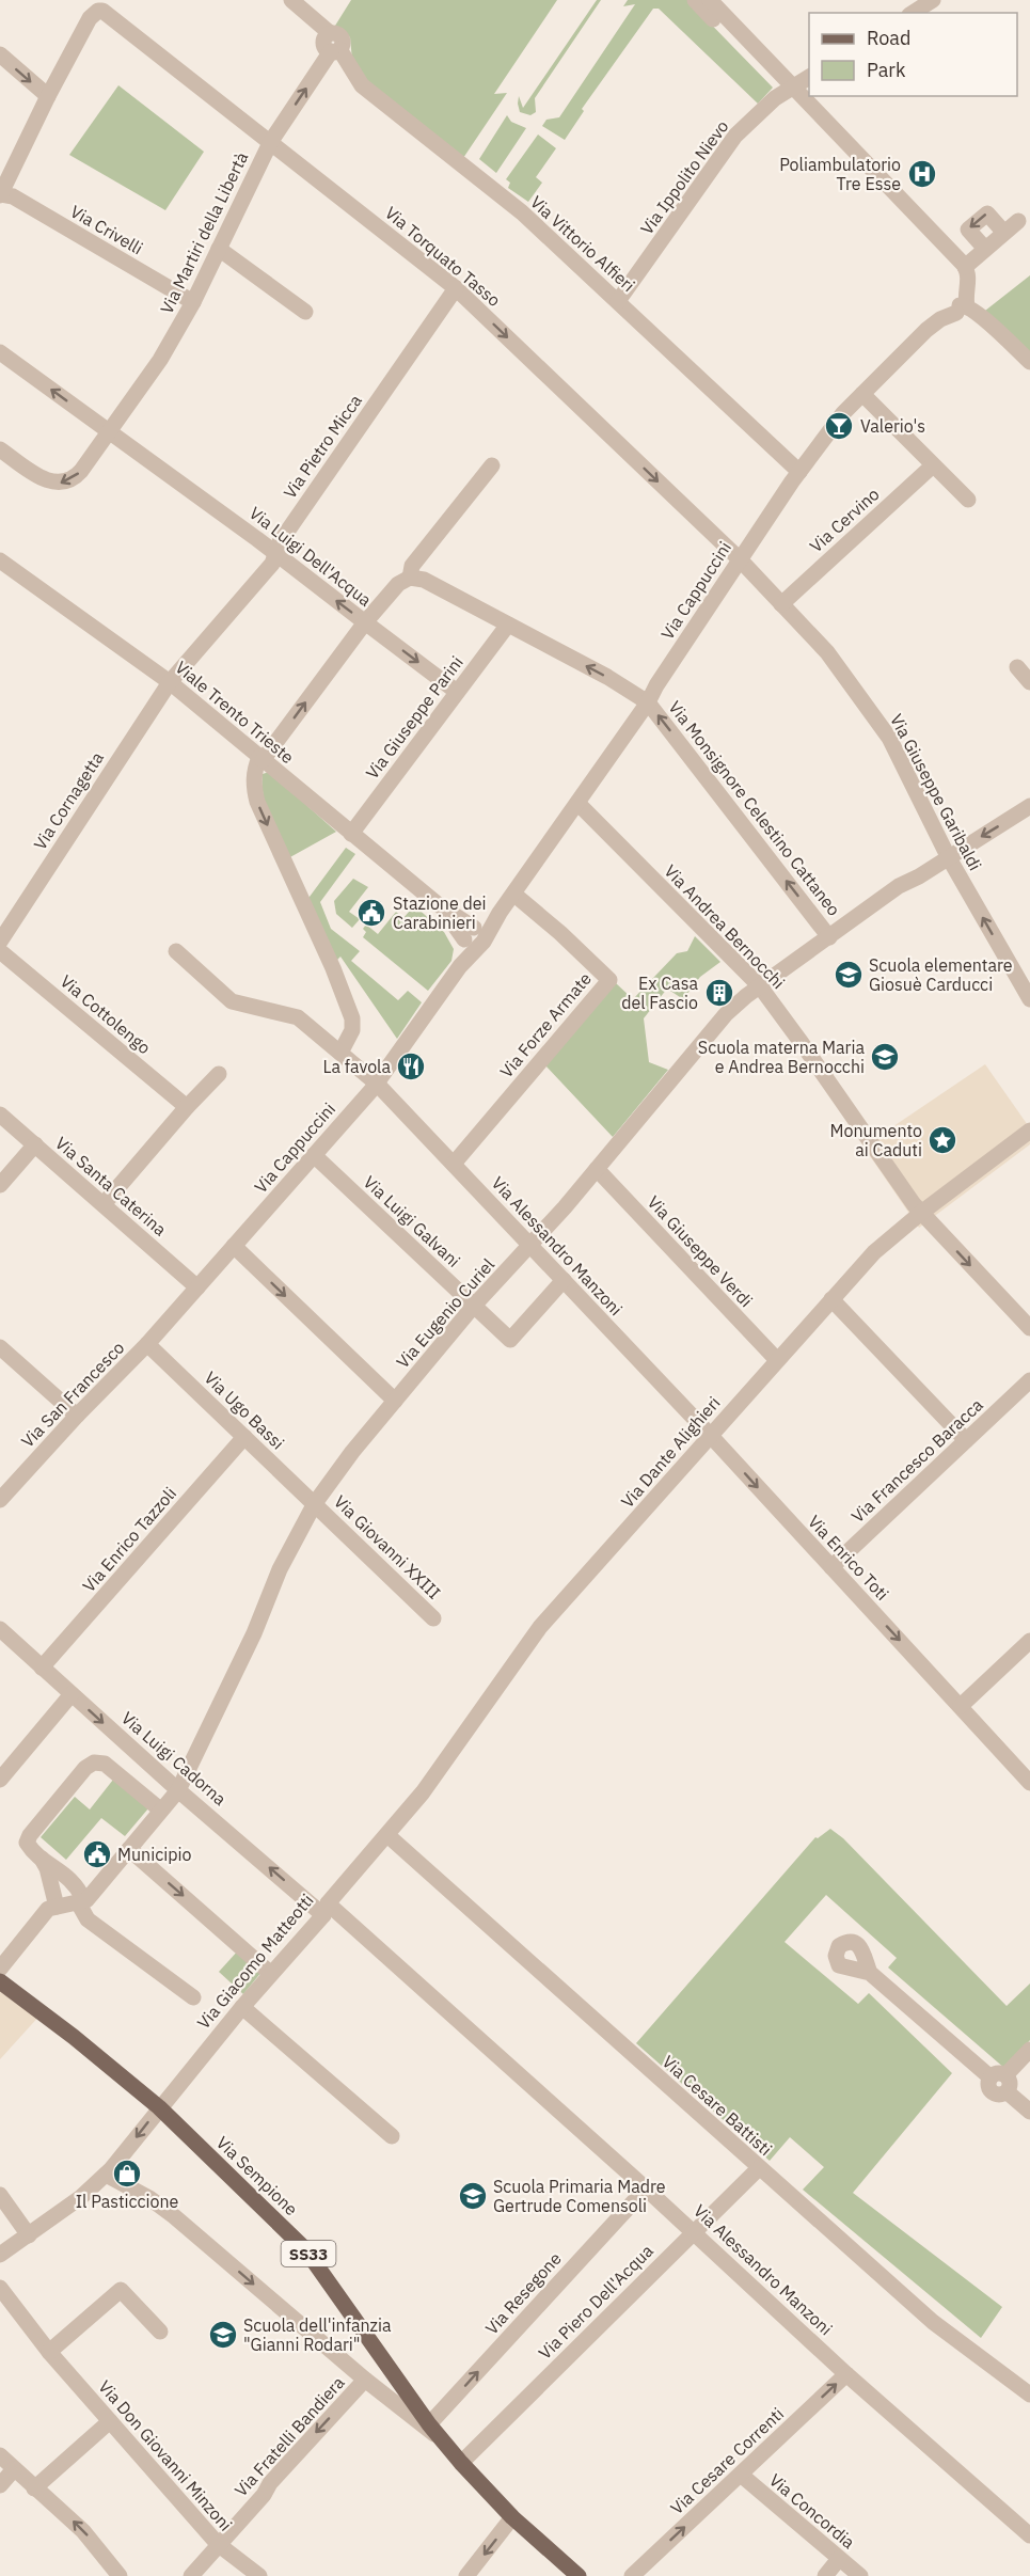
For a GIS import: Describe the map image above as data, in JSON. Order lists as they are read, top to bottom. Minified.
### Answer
{"streets":{"main road":["Via Sempione","SS33"],"street":["Via Ippolito Nievo","Via Crivelli","Via Martiri della Libertà","Via Vittorio Alfieri","Via Torquato Tasso","Via Pietro Micca","Via Cervino","Via Luigi Dell'Acqua","Via Cappuccini","Viale Trento Trieste","Via Giuseppe Parini","Via Giuseppe Garibaldi","Via Cornagetta","Via Monsignore Celestino Cattaneo","Via Andrea Bernocchi","Via Cottolengo","Via Forze Armate","Via Santa Caterina","Via Luigi Galvani","Via Alessandro Manzoni","Via Giuseppe Verdi","Via Eugenio Curiel","Via San Francesco","Via Ugo Bassi","Via Dante Alighieri","Via Francesco Baracca","Via Enrico Tazzoli","Via Giovanni XXIII","Via Enrico Toti","Via Luigi Cadorna","Via Giacomo Matteotti","Via Cesare Battisti","Via Resegone","Via Piero Dell'Acqua","Via Fratelli Bandiera","Via Don Giovanni Minzoni","Via Cesare Correnti","Via Concordia"]},"crossings":[["Via Ippolito Nievo","Via Vittorio Alfieri"],["Via Crivelli","Via Martiri della Libertà"],["Via Martiri della Libertà","Via Vittorio Alfieri"],["Via Martiri della Libertà","Via Torquato Tasso"],["Via Martiri della Libertà","Via Luigi Dell'Acqua"],["Via Vittorio Alfieri","Via Cappuccini"],["Via Torquato Tasso","Via Pietro Micca"],["Via Torquato Tasso","Via Cappuccini"],["Via Torquato Tasso","Via Giuseppe Garibaldi"],["Via Pietro Micca","Via Luigi Dell'Acqua"],["Via Pietro Micca","Viale Trento Trieste"],["Via Pietro Micca","Via Cornagetta"],["Via Cervino","Via Giuseppe Garibaldi"],["Via Cappuccini","Viale Trento Trieste"],["Via Cappuccini","Via Giuseppe Garibaldi"],["Via Cappuccini","Via Monsignore Celestino Cattaneo"],["Via Cappuccini","Via Andrea Bernocchi"],["Via Cappuccini","Via Forze Armate"],["Via Cappuccini","Via Santa Caterina"],["Via Cappuccini","Via Luigi Galvani"],["Via Cappuccini","Via Alessandro Manzoni"],["Via Cappuccini","Via San Francesco"],["Via Cappuccini","Via Ugo Bassi"],["Viale Trento Trieste","Via Giuseppe Parini"],["Viale Trento Trieste","Via Cornagetta"],["Via Giuseppe Garibaldi","Via Eugenio Curiel"],["Via Monsignore Celestino Cattaneo","Via Eugenio Curiel"],["Via Andrea Bernocchi","Via Eugenio Curiel"],["Via Andrea Bernocchi","Via Dante Alighieri"],["Via Forze Armate","Via Alessandro Manzoni"],["Via Luigi Galvani","Via Alessandro Manzoni"],["Via Luigi Galvani","Via Eugenio Curiel"],["Via Alessandro Manzoni","Via Eugenio Curiel"],["Via Alessandro Manzoni","Via Dante Alighieri"],["Via Alessandro Manzoni","Via Enrico Toti"],["Via Alessandro Manzoni","Via Luigi Cadorna"],["Via Alessandro Manzoni","Via Giacomo Matteotti"],["Via Alessandro Manzoni","Via Resegone"],["Via Alessandro Manzoni","Via Piero Dell'Acqua"],["Via Alessandro Manzoni","Via Cesare Correnti"],["Via Giuseppe Verdi","Via Eugenio Curiel"],["Via Giuseppe Verdi","Via Dante Alighieri"],["Via Eugenio Curiel","Via Ugo Bassi"],["Via Eugenio Curiel","Via Giovanni XXIII"],["Via Eugenio Curiel","Via Luigi Cadorna"],["Via San Francesco","Via Ugo Bassi"],["Via Ugo Bassi","Via Enrico Tazzoli"],["Via Ugo Bassi","Via Giovanni XXIII"],["Via Dante Alighieri","Via Enrico Toti"],["Via Dante Alighieri","Via Giacomo Matteotti"],["Via Dante Alighieri","Via Cesare Battisti"],["Via Francesco Baracca","Via Enrico Toti"],["Via Enrico Tazzoli","Via Luigi Cadorna"],["Via Luigi Cadorna","Via Giacomo Matteotti"],["Via Giacomo Matteotti","Via Cesare Battisti"],["Via Giacomo Matteotti","Via Sempione"],["Via Cesare Battisti","Via Piero Dell'Acqua"],["Via Sempione","Via Resegone"],["Via Sempione","Via Piero Dell'Acqua"],["Via Fratelli Bandiera","Via Don Giovanni Minzoni"],["Via Cesare Correnti","Via Concordia"]],"one_way":["Via Torquato Tasso","Via Luigi Dell'Acqua","Via Monsignore Celestino Cattaneo","Via Enrico Toti","Via Resegone","Via Fratelli Bandiera","Via Cesare Correnti"],"places":{"hospital":["Poliambulatorio Tre Esse"],"bar":["Valerio's"],"public building":["Stazione dei Carabinieri","Municipio"],"school or university":["Scuola elementare Giosuè Carducci","Scuola materna Maria e Andrea Bernocchi","Scuola Primaria Madre Gertrude Comensoli","Scuola dell'infanzia \"Gianni Rodari\""],"building":["Ex Casa del Fascio"],"restaurant":["La favola"],"place":["Monumento ai Caduti"],"shop":["Il Pasticcione"]},"legend":["Road","Park"]}
